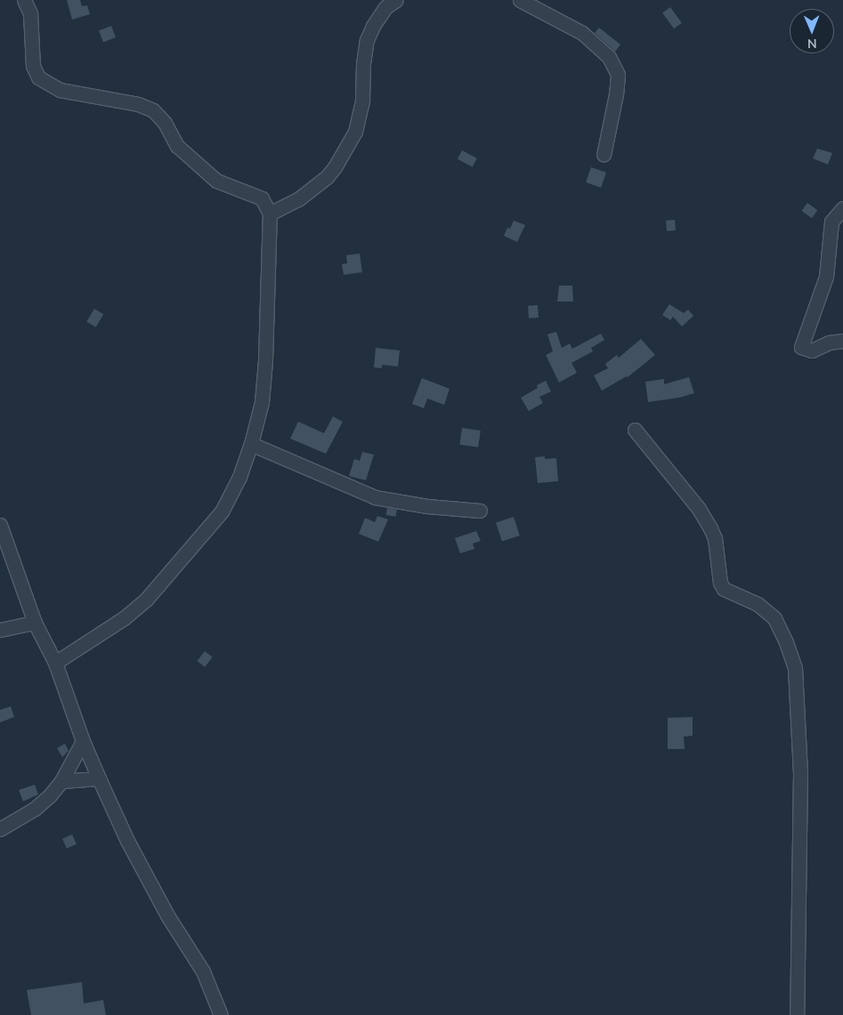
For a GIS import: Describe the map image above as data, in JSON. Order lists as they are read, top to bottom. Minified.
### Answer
{"north":"bottom"}
